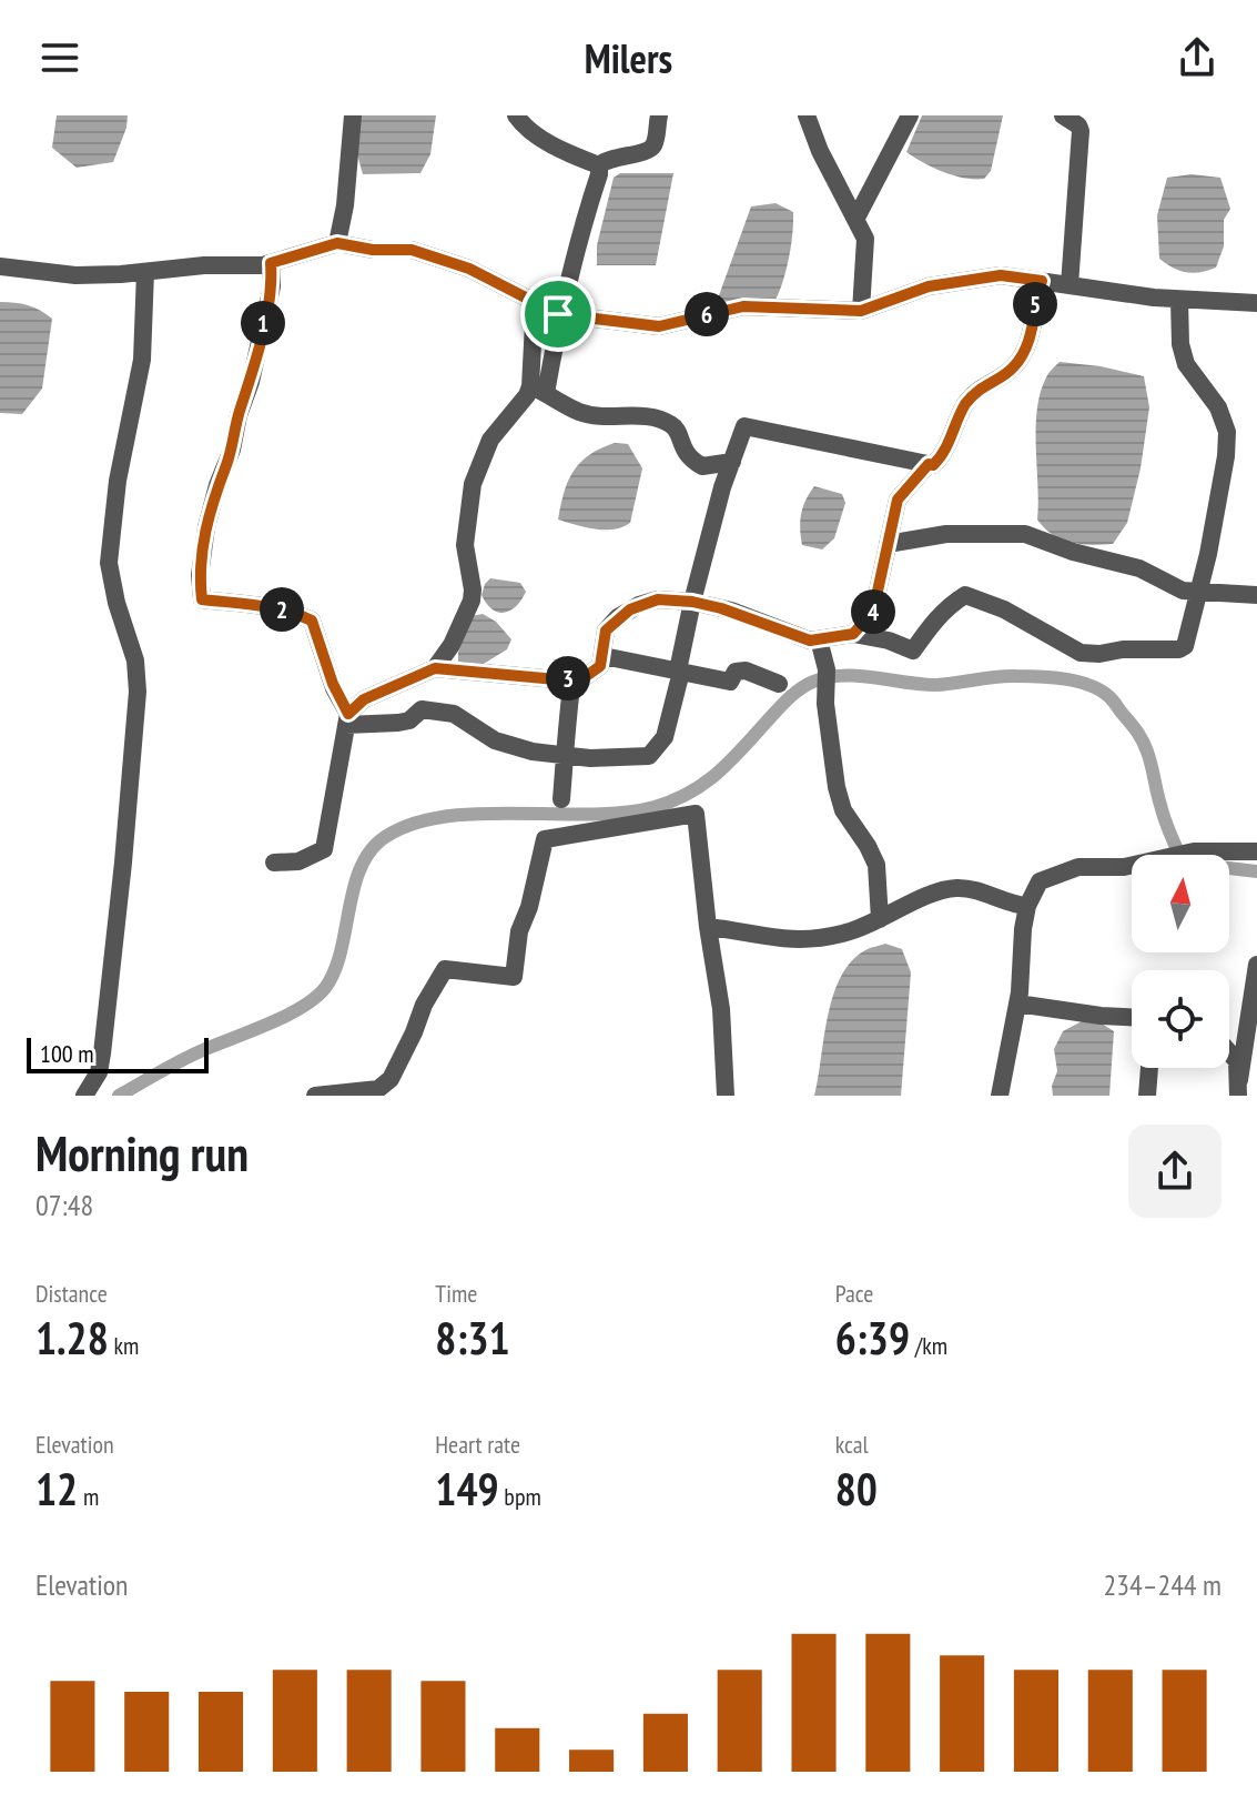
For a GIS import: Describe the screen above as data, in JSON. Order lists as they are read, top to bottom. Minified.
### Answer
{"scale_bar":"100 m","north":"top","page":{"header":"Milers","pins":["5","6","1","2","4","3"],"scale":"100 m","heading":["Morning run","07:48"],"stats":[["Distance","1.28 km"],["Time","8:31"],["Pace","6:39 /km"],["Elevation","12 m"],["Heart rate","149 bpm"],["kcal","80"]],"chart":["Elevation","234–244 m"]}}
